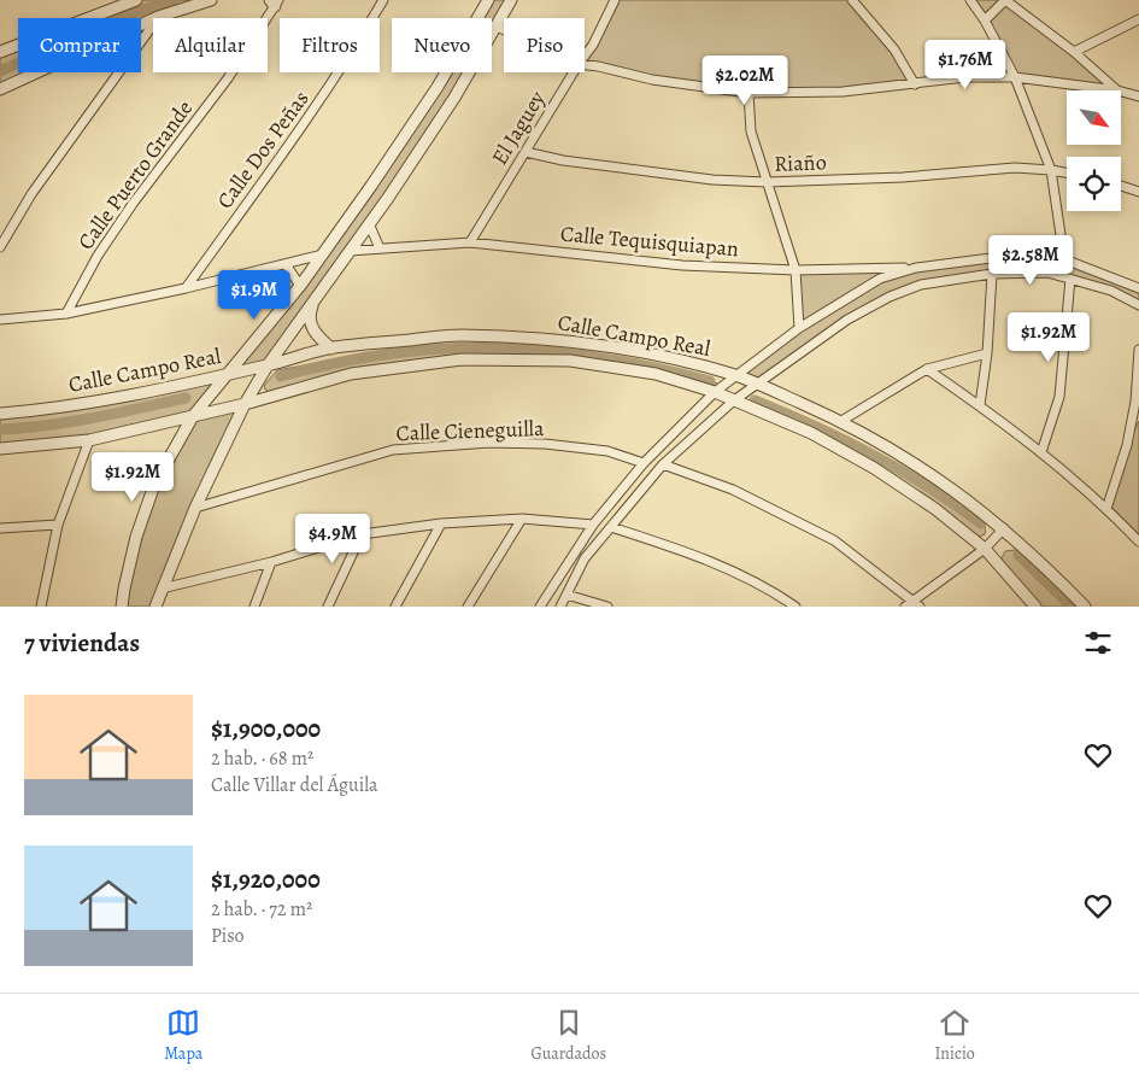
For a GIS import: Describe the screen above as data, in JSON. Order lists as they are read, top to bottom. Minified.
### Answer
{"streets":{"street":["El Jaguey","Calle Dos Peñas","Riaño","Calle Puerto Grande","Calle Tequisquiapan","Calle Campo Real","Calle Cieneguilla"]},"crossings":[["El Jaguey","Riaño"],["El Jaguey","Calle Tequisquiapan"]],"north":"bottom right","page":{"chip":["Comprar","Alquilar","Filtros","Nuevo","Piso"],"price":["$1.76M","$2.02M","$2.58M","$1.9M","$1.92M","$1.92M","$4.9M"],"heading":"7 viviendas","list":[{"name":"$1,900,000","note":"2 hab. · 68 m² · Calle Villar del Águila"},{"name":"$1,920,000","note":"2 hab. · 72 m² · Piso"}],"tabs":["Mapa","Guardados","Inicio"]}}
